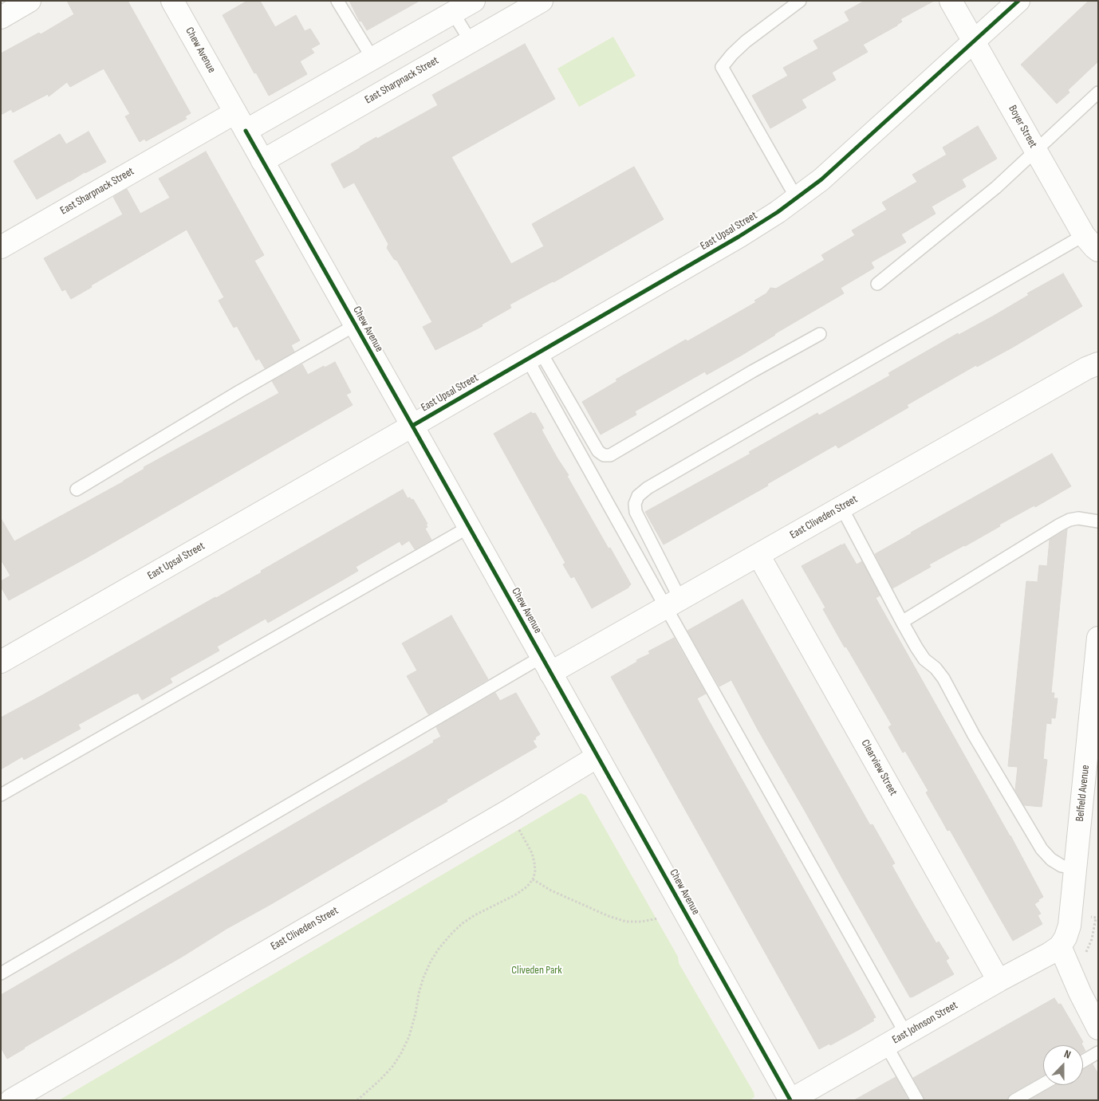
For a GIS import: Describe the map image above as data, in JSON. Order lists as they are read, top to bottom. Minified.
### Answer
{"streets":{"street":["Chew Avenue","East Sharpnack Street","Boyer Street","East Upsal Street","East Cliveden Street","Clearview Street","Belfield Avenue","East Johnson Street"]},"crossings":[["Chew Avenue","East Sharpnack Street"],["Chew Avenue","East Upsal Street"],["Chew Avenue","East Cliveden Street"],["Chew Avenue","East Johnson Street"],["Boyer Street","East Upsal Street"],["East Cliveden Street","Clearview Street"],["Clearview Street","East Johnson Street"],["Belfield Avenue","East Johnson Street"]],"parks":["Cliveden Park"],"north":"top"}
